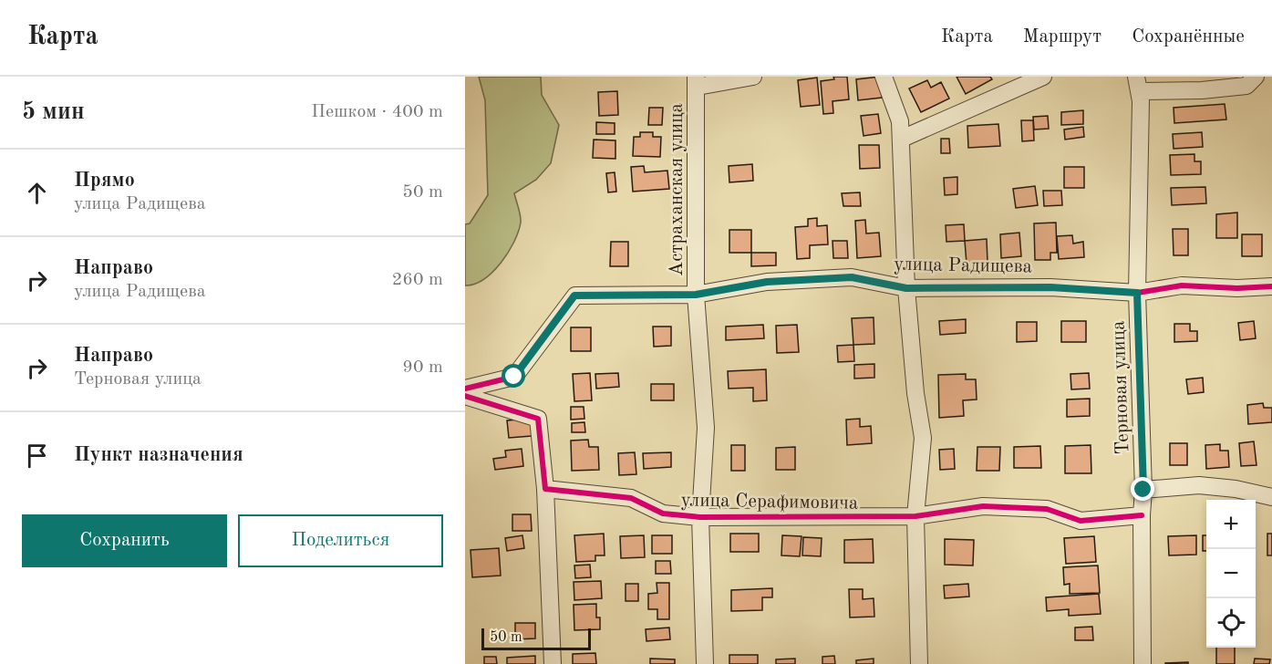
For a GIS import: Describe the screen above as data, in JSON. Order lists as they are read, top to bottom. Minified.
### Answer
{"streets":{"street":["Астраханская улица","улица Радищева","Терновая улица","улица Серафимовича"]},"crossings":[["Астраханская улица","улица Радищева"],["Астраханская улица","улица Серафимовича"],["улица Радищева","Терновая улица"],["Терновая улица","улица Серафимовича"]],"scale_bar":"50 m","page":{"header":"Карта","nav":["Карта","Маршрут","Сохранённые"],"heading":["5 мин","Пешком · 400 m"],"list":[["Прямо","улица Радищева","50 m"],["Направо","улица Радищева","260 m"],["Направо","Терновая улица","90 m"],"Пункт назначения"],"buttons":["Сохранить","Поделиться"],"map_buttons":["+","−"],"scale":"50 m"}}
